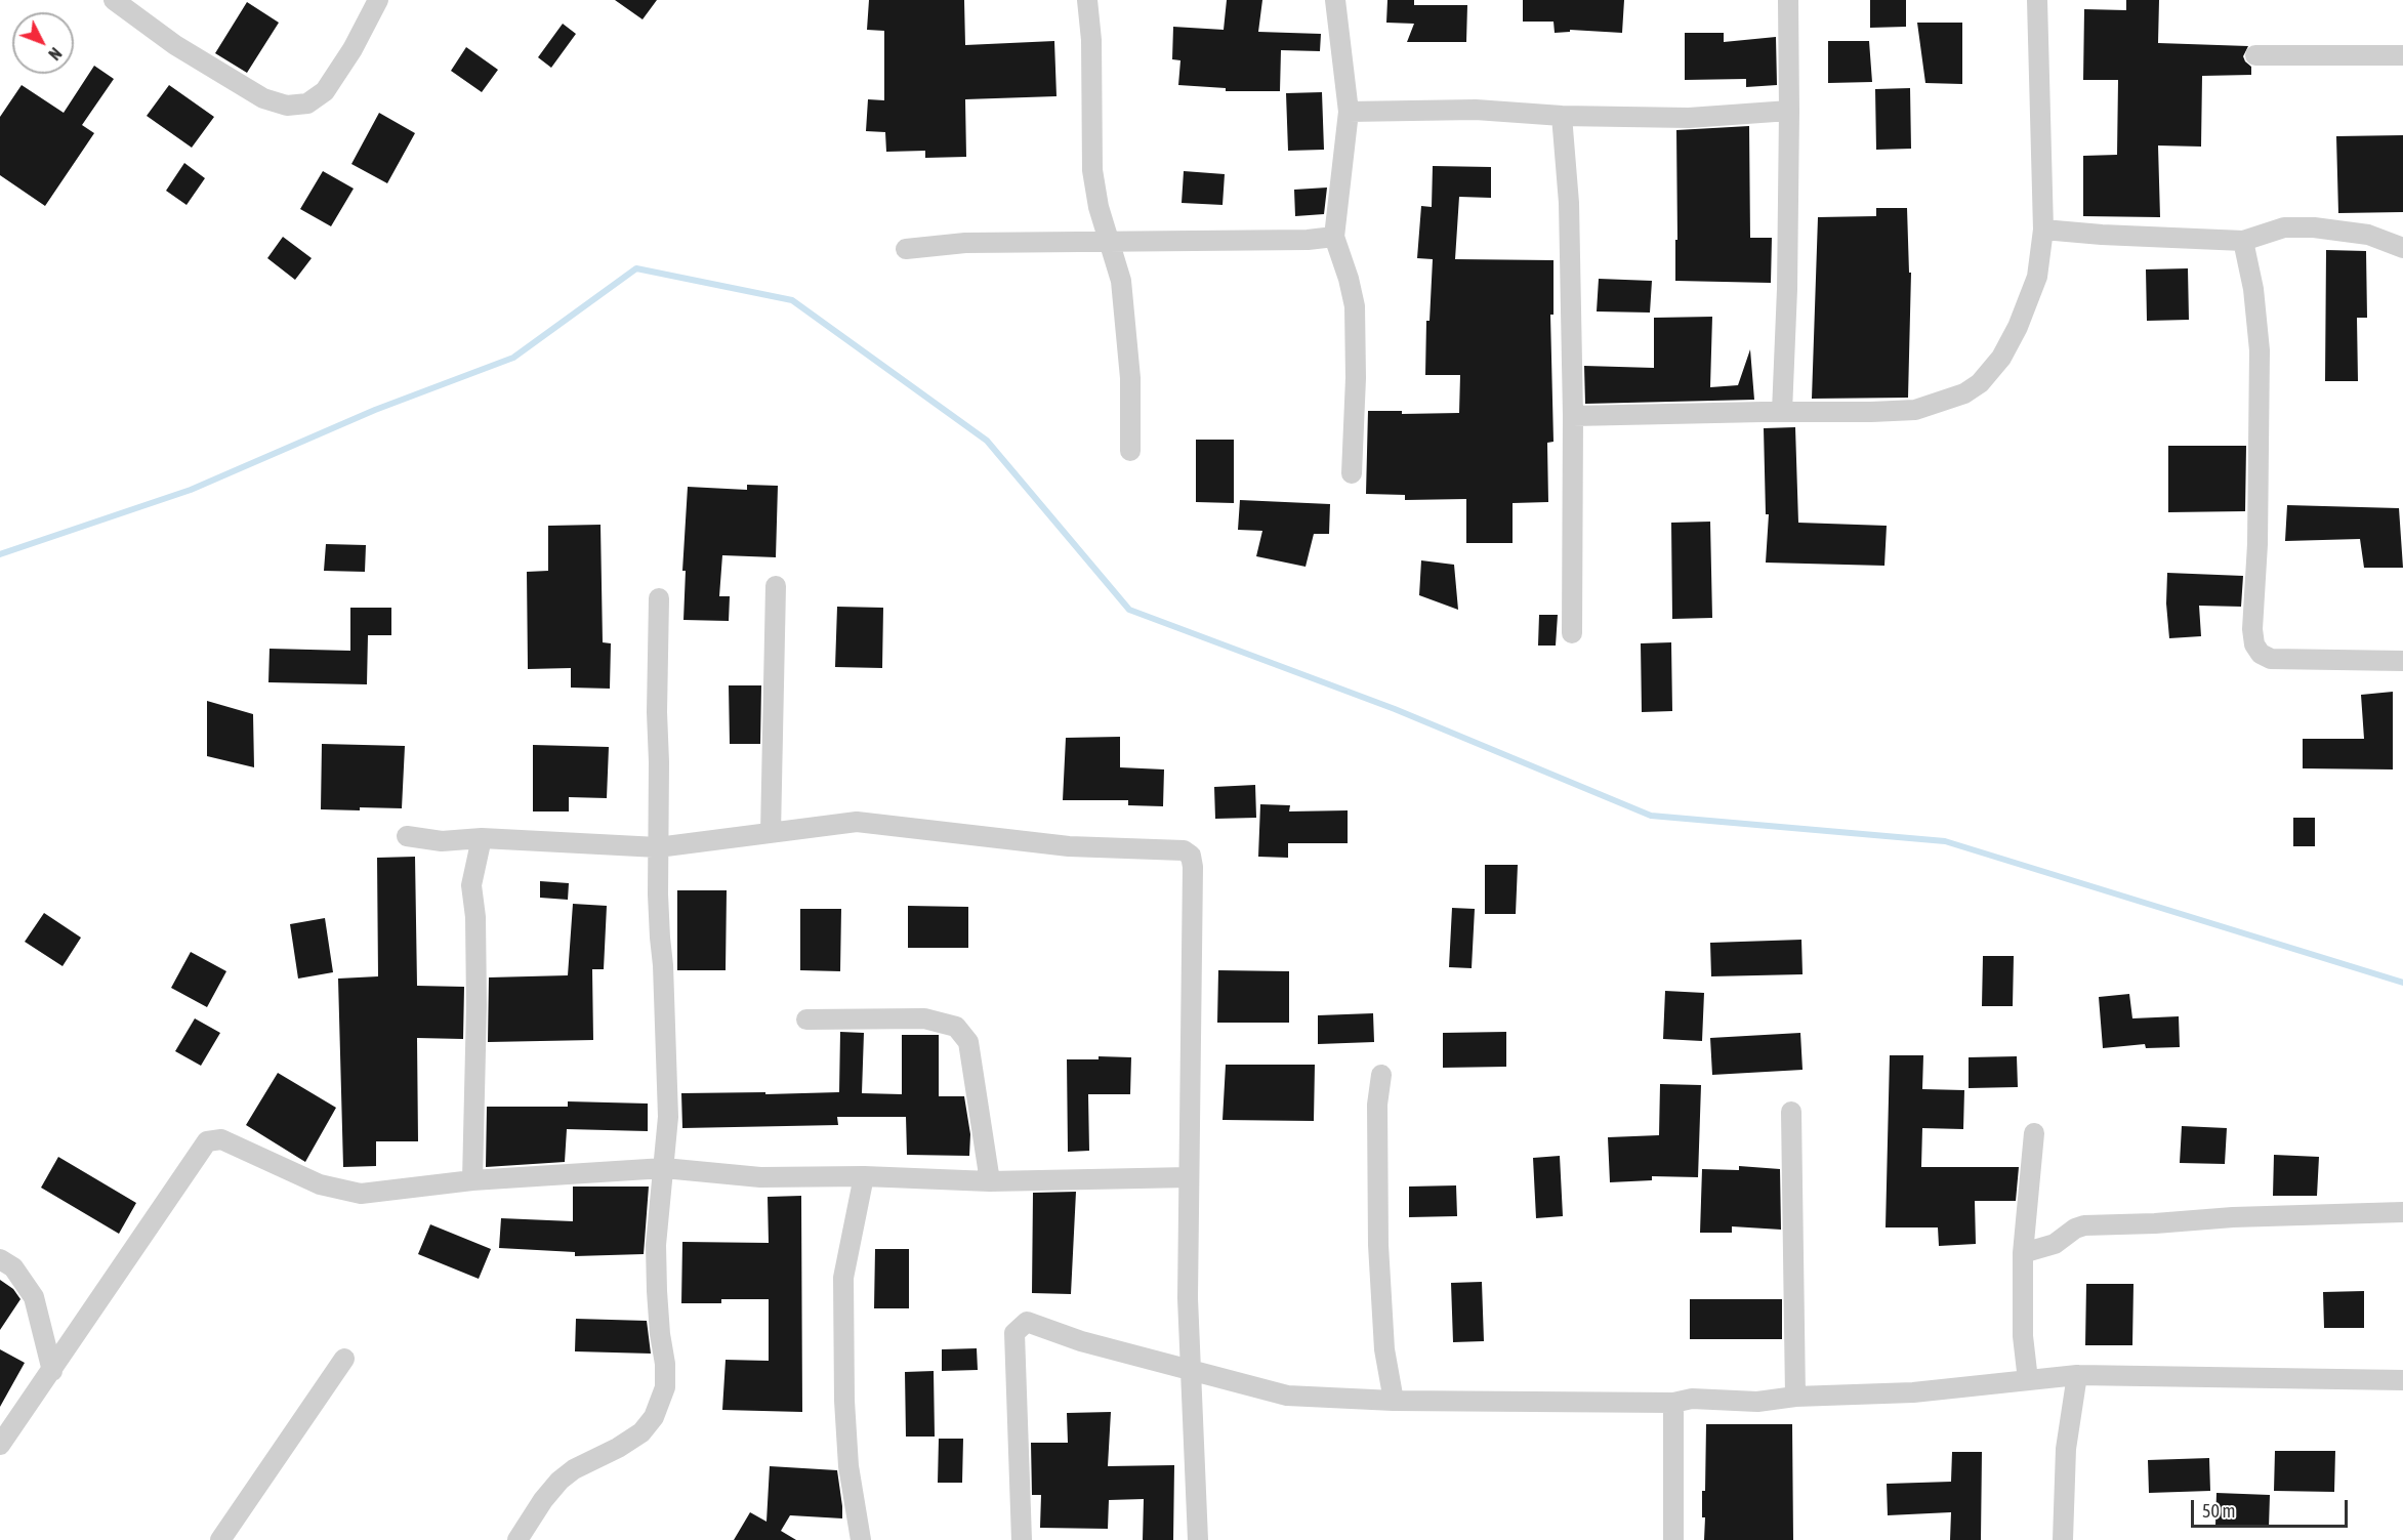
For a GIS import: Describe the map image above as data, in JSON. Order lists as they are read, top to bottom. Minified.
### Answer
{"scale_bar":"50 m","north":"bottom right"}
